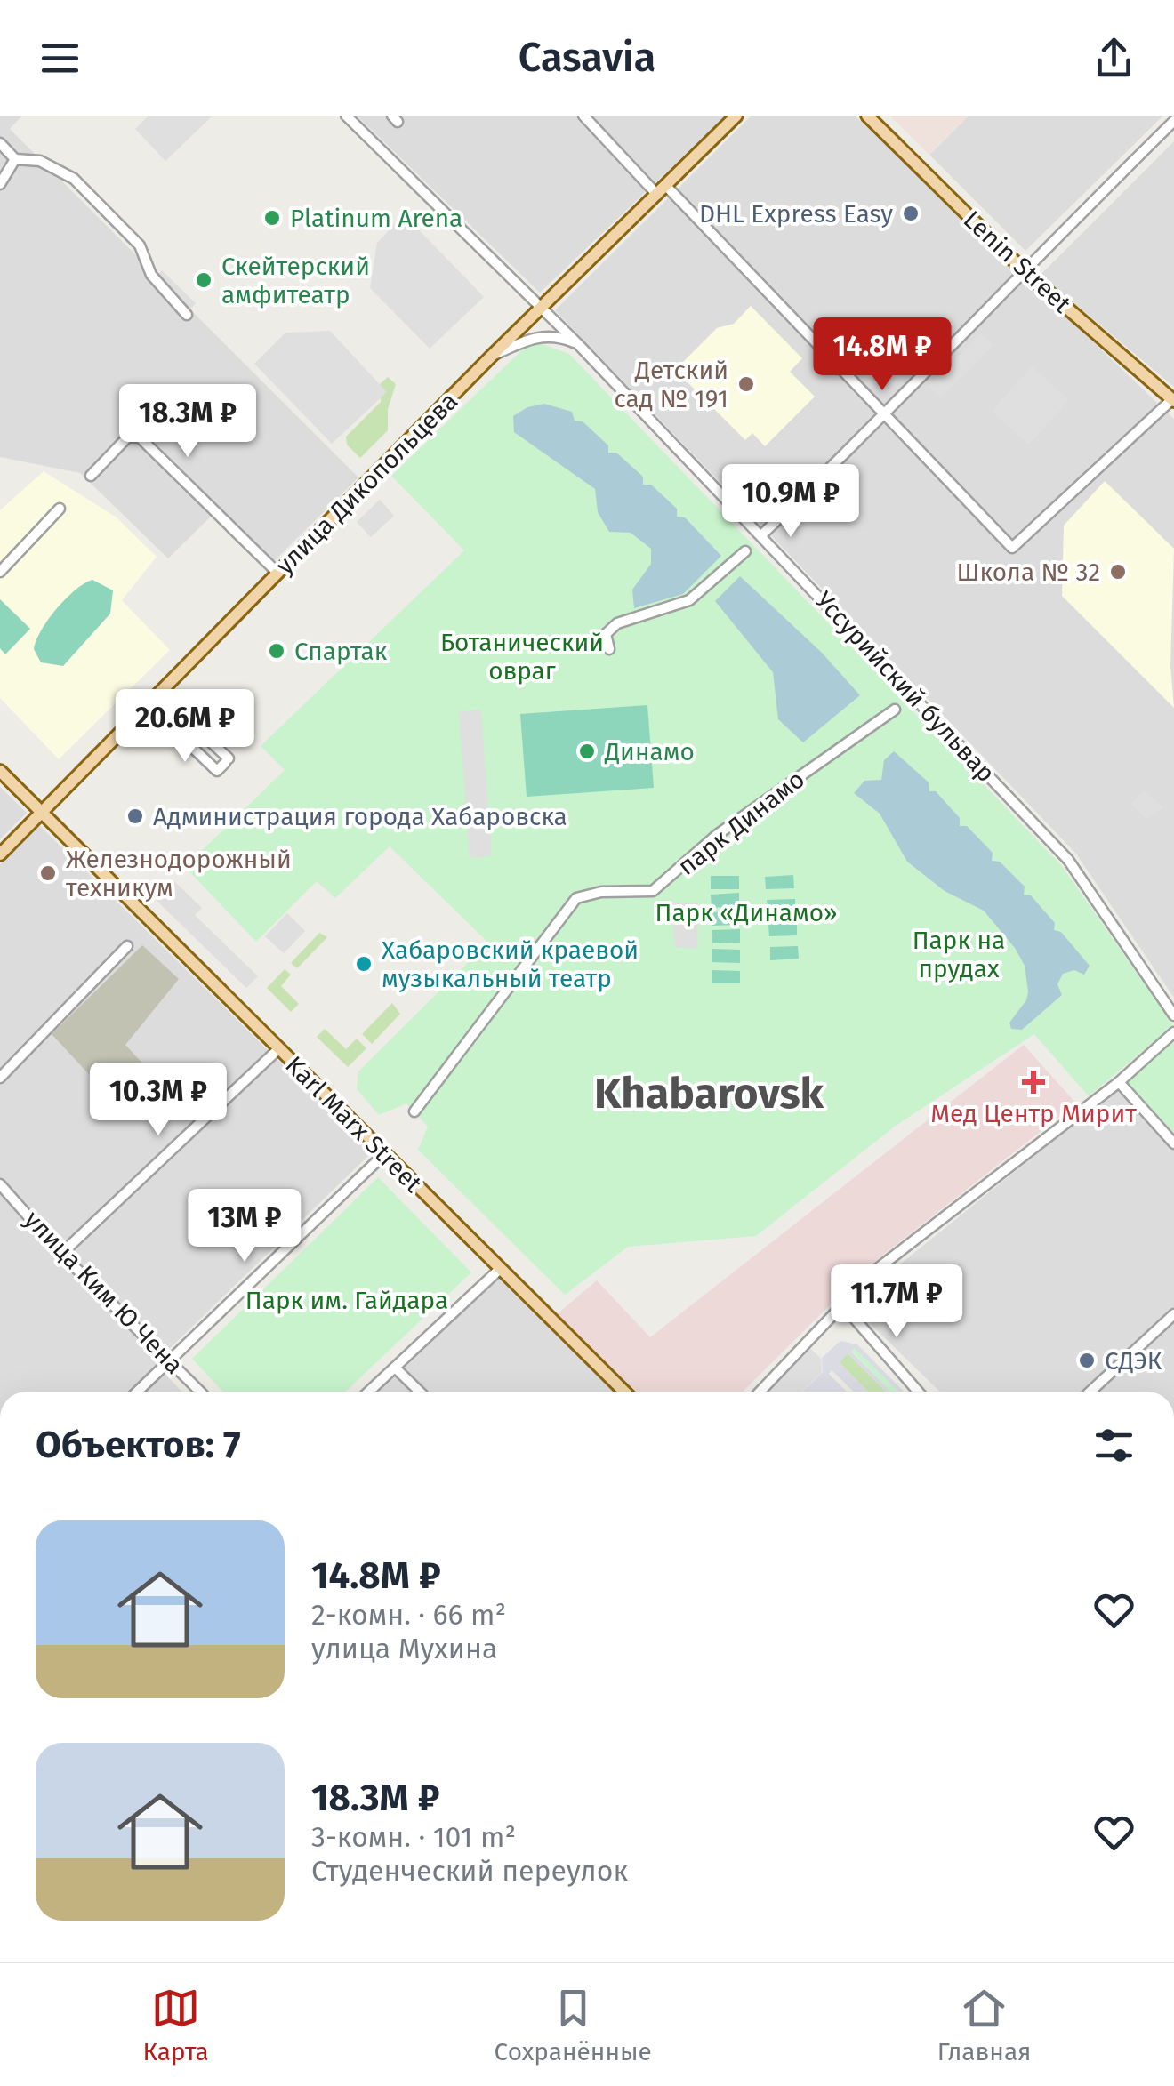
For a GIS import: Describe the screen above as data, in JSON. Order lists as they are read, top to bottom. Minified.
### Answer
{"streets":{"main road":["Lenin Street","улица Дикопольцева","Karl Marx Street"],"street":["Уссурийский бульвар","парк Динамо","улица Ким Ю Чена"]},"crossings":[["улица Дикопольцева","Уссурийский бульвар"],["улица Дикопольцева","Karl Marx Street"]],"districts":["Khabarovsk"],"parks":["Ботанический овраг","Парк «Динамо»","Парк на прудах","Парк им. Гайдара"],"places":{"other":["DHL Express Easy","Platinum Arena","Скейтерский амфитеатр","Детский сад № 191","Школа № 32","Спартак","Динамо","Администрация города Хабаровска","Железнодорожный техникум","Хабаровский краевой музыкальный театр","СДЭК"],"health":["Мед Центр Мирит"]},"page":{"header":"Casavia","price":["14.8M ₽","18.3M ₽","10.9M ₽","20.6M ₽","10.3M ₽","13M ₽","11.7M ₽"],"heading":"Объектов: 7","list":[{"name":"14.8M ₽","note":"2-комн. · 66 m² · улица Мухина"},{"name":"18.3M ₽","note":"3-комн. · 101 m² · Студенческий переулок"}],"tabs":["Карта","Сохранённые","Главная"]}}
